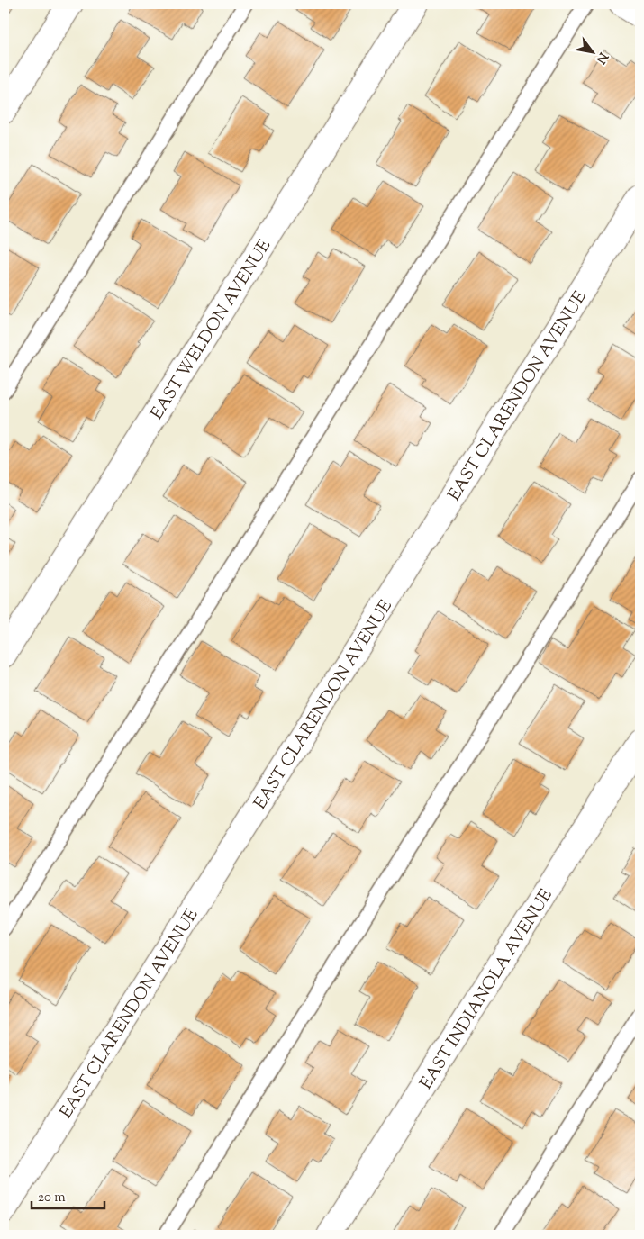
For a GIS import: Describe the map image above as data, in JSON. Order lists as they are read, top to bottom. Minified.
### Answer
{"streets":{"street":["EAST WELDON AVENUE","EAST CLARENDON AVENUE","EAST INDIANOLA AVENUE"]},"scale_bar":"20 m","north":"bottom right"}
